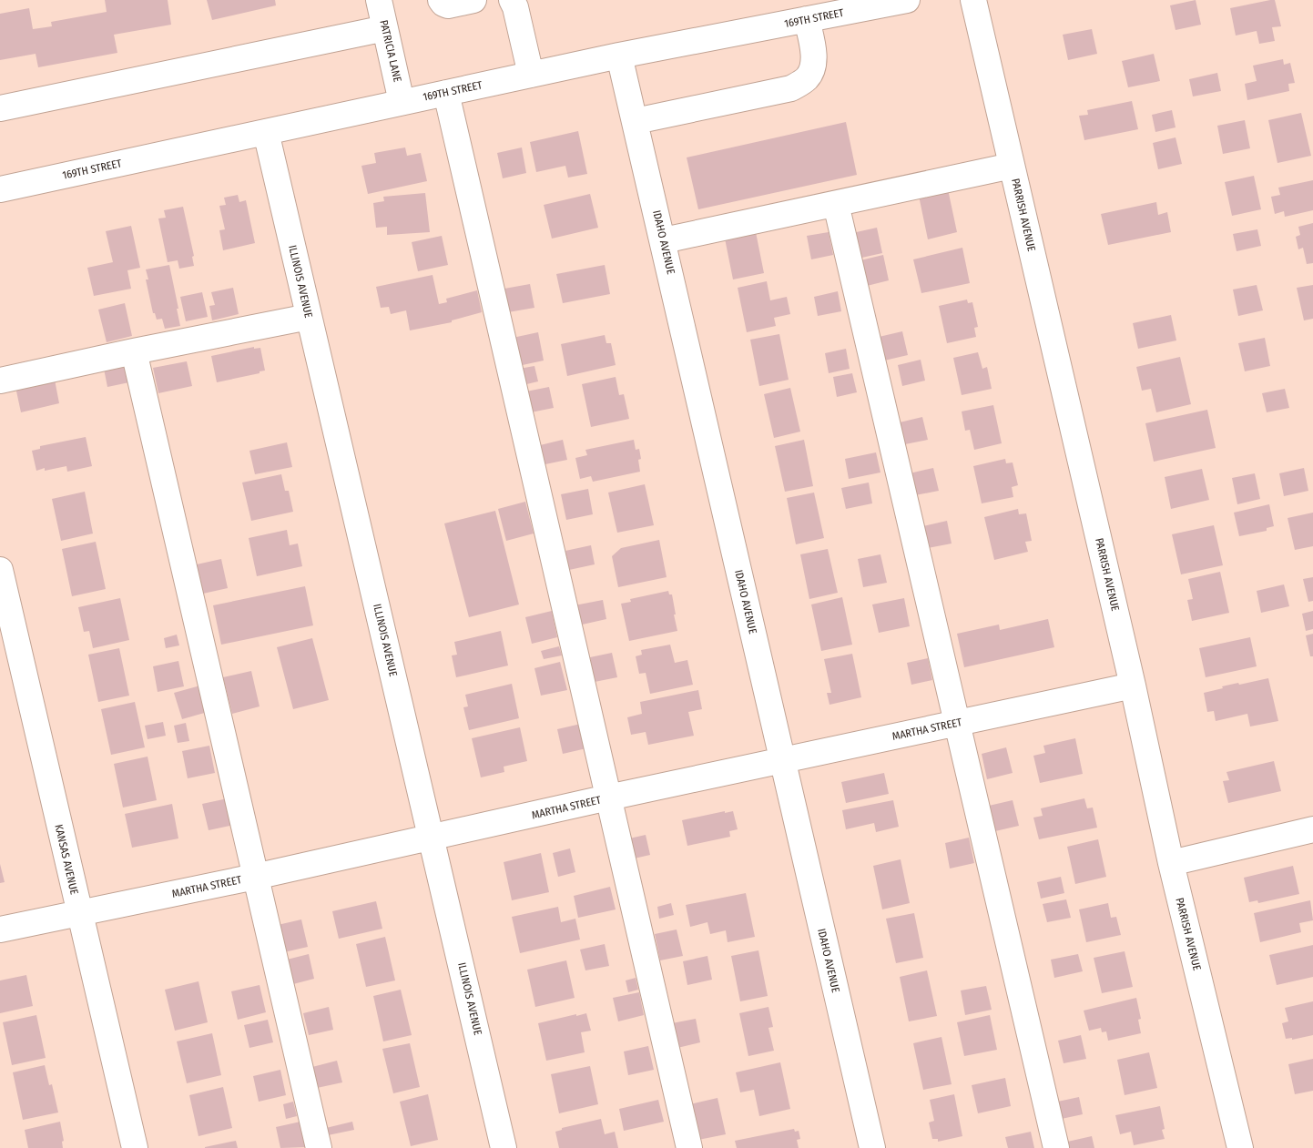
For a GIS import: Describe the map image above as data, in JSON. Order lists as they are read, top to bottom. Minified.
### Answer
{"streets":{"street":["169TH STREET","PATRICIA LANE","PARRISH AVENUE","IDAHO AVENUE","ILLINOIS AVENUE","MARTHA STREET","KANSAS AVENUE"]},"crossings":[["169TH STREET","PATRICIA LANE"],["169TH STREET","IDAHO AVENUE"],["169TH STREET","ILLINOIS AVENUE"],["PARRISH AVENUE","MARTHA STREET"],["IDAHO AVENUE","MARTHA STREET"],["ILLINOIS AVENUE","MARTHA STREET"],["MARTHA STREET","KANSAS AVENUE"]]}
